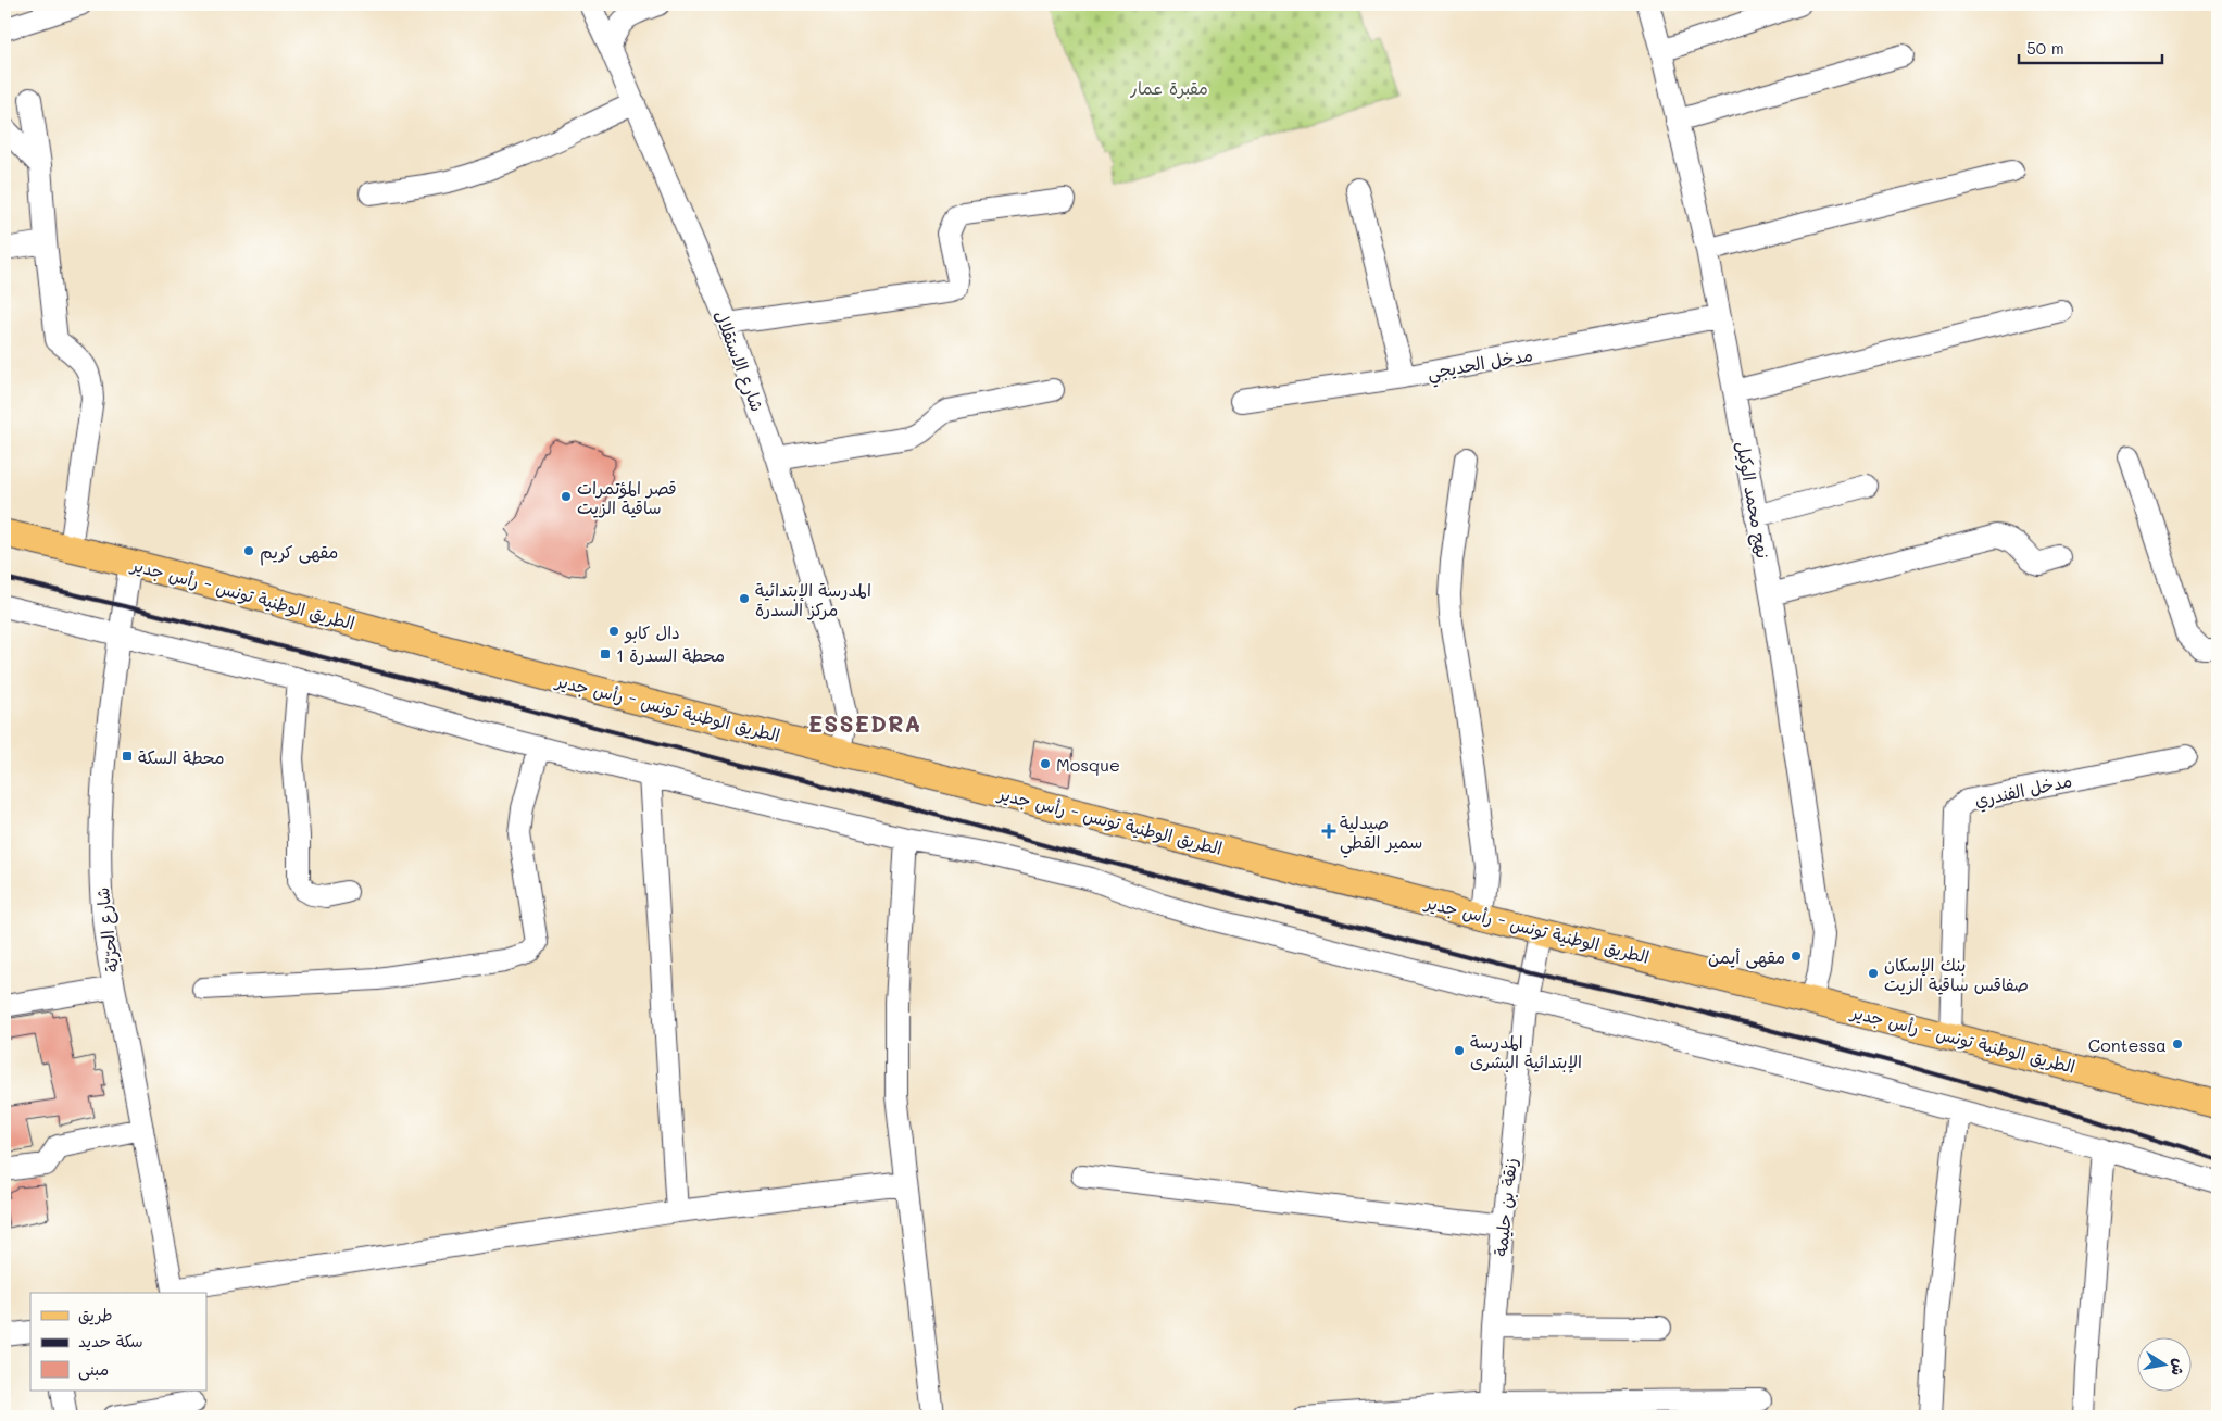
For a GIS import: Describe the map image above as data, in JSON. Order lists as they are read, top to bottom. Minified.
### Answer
{"streets":{"main road":["الطريق الوطنية تونس - رأس جدير"],"street":["شارع الاستقلال","مدخل الحديجي","نهج محمد الوكيل","مدخل الفندري","شارع الحرّيّة","زنقة بن حليمة"]},"crossings":[["شارع الاستقلال","الطريق الوطنية تونس - رأس جدير"],["مدخل الحديجي","نهج محمد الوكيل"],["نهج محمد الوكيل","الطريق الوطنية تونس - رأس جدير"],["الطريق الوطنية تونس - رأس جدير","مدخل الفندري"],["الطريق الوطنية تونس - رأس جدير","شارع الحرّيّة"],["الطريق الوطنية تونس - رأس جدير","زنقة بن حليمة"]],"districts":["ESSEDRA"],"parks":["مقبرة عمار"],"places":{"other":["قصر المؤتمرات ساقية الزيت","مقهى كريم","المدرسة الإبتدائية مركز السدرة","دال كابو","Mosque","مقهى أيمن","بنك الإسكان صفاقس ساقية الزيت","Contessa","المدرسة الإبتدائية البشرى"],"transit":["محطة السدرة 1","محطة السكة"],"health":["صيدلية سمير القطي"]},"legend":["طريق","سكة حديد","مبنى"],"scale_bar":"50 m","north":"right"}
